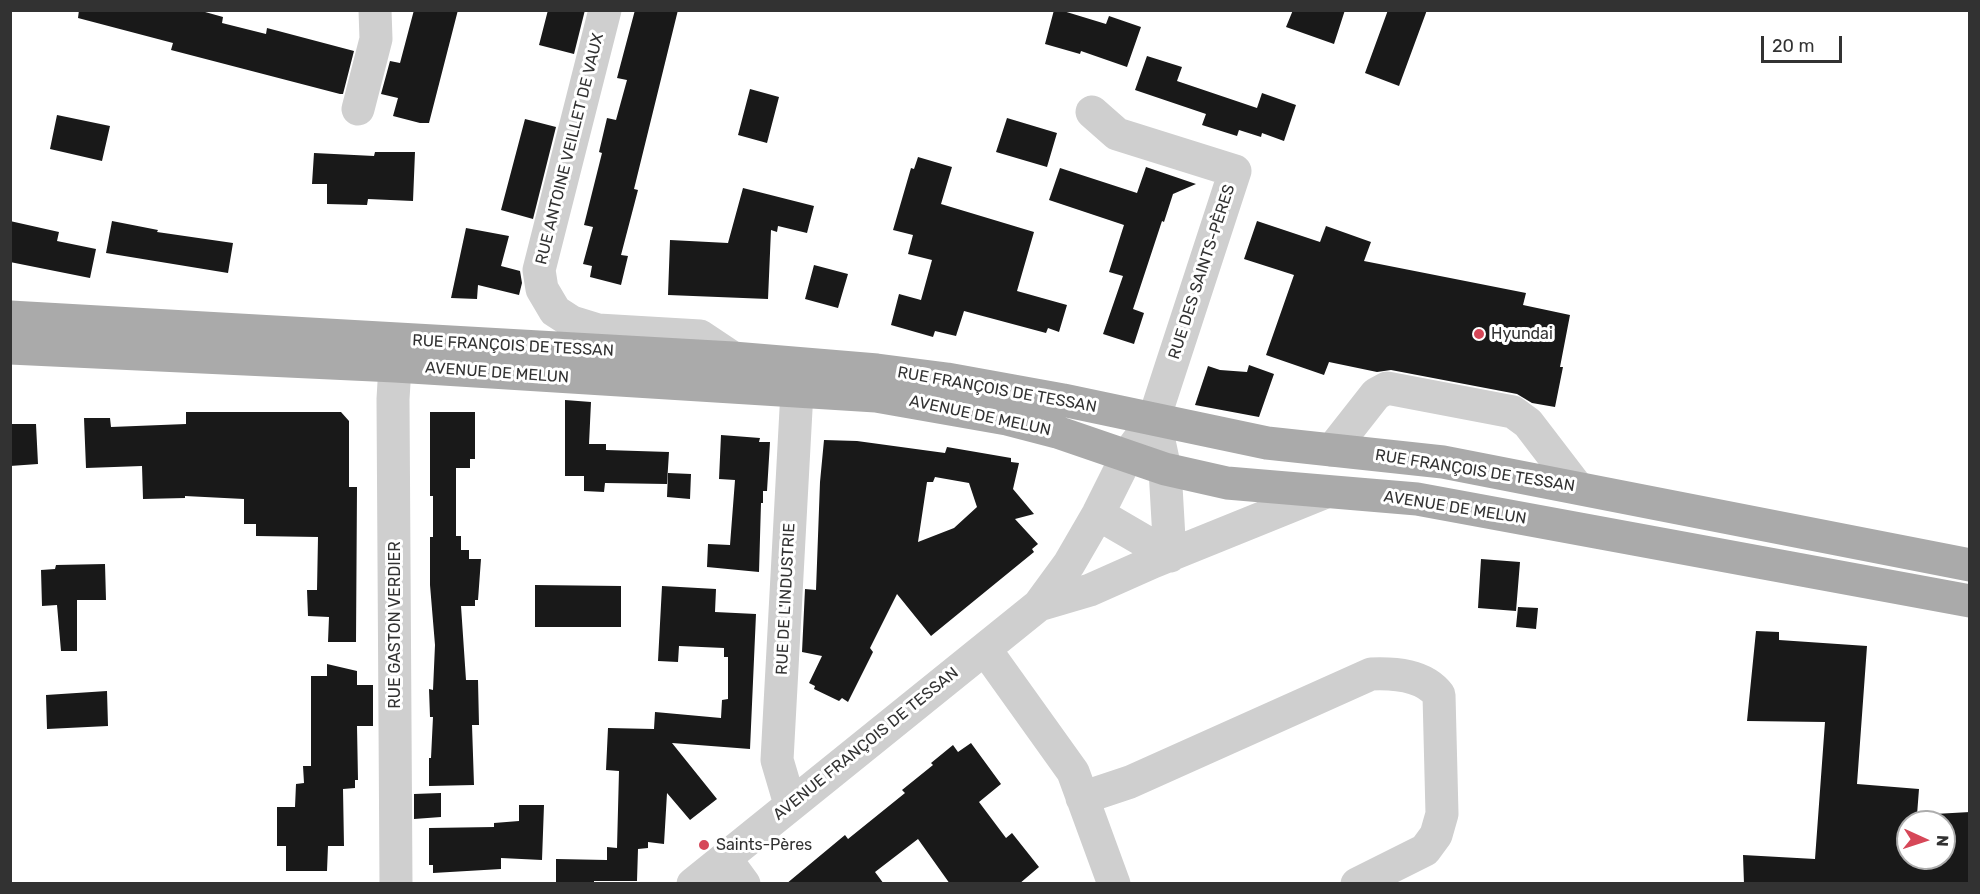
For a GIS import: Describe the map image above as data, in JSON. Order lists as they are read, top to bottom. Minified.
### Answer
{"streets":{"main road":["RUE FRANÇOIS DE TESSAN","AVENUE DE MELUN"],"street":["RUE ANTOINE VEILLET DE VAUX","RUE DES SAINTS-PÈRES","RUE DE L'INDUSTRIE","RUE GASTON VERDIER","AVENUE FRANÇOIS DE TESSAN"]},"crossings":[["RUE ANTOINE VEILLET DE VAUX","RUE FRANÇOIS DE TESSAN"],["RUE DES SAINTS-PÈRES","RUE FRANÇOIS DE TESSAN"],["AVENUE DE MELUN","RUE DE L'INDUSTRIE"],["AVENUE DE MELUN","RUE GASTON VERDIER"],["RUE DE L'INDUSTRIE","AVENUE FRANÇOIS DE TESSAN"]],"places":["Hyundai","Saints-Pères"],"scale_bar":"20 m","north":"right"}
